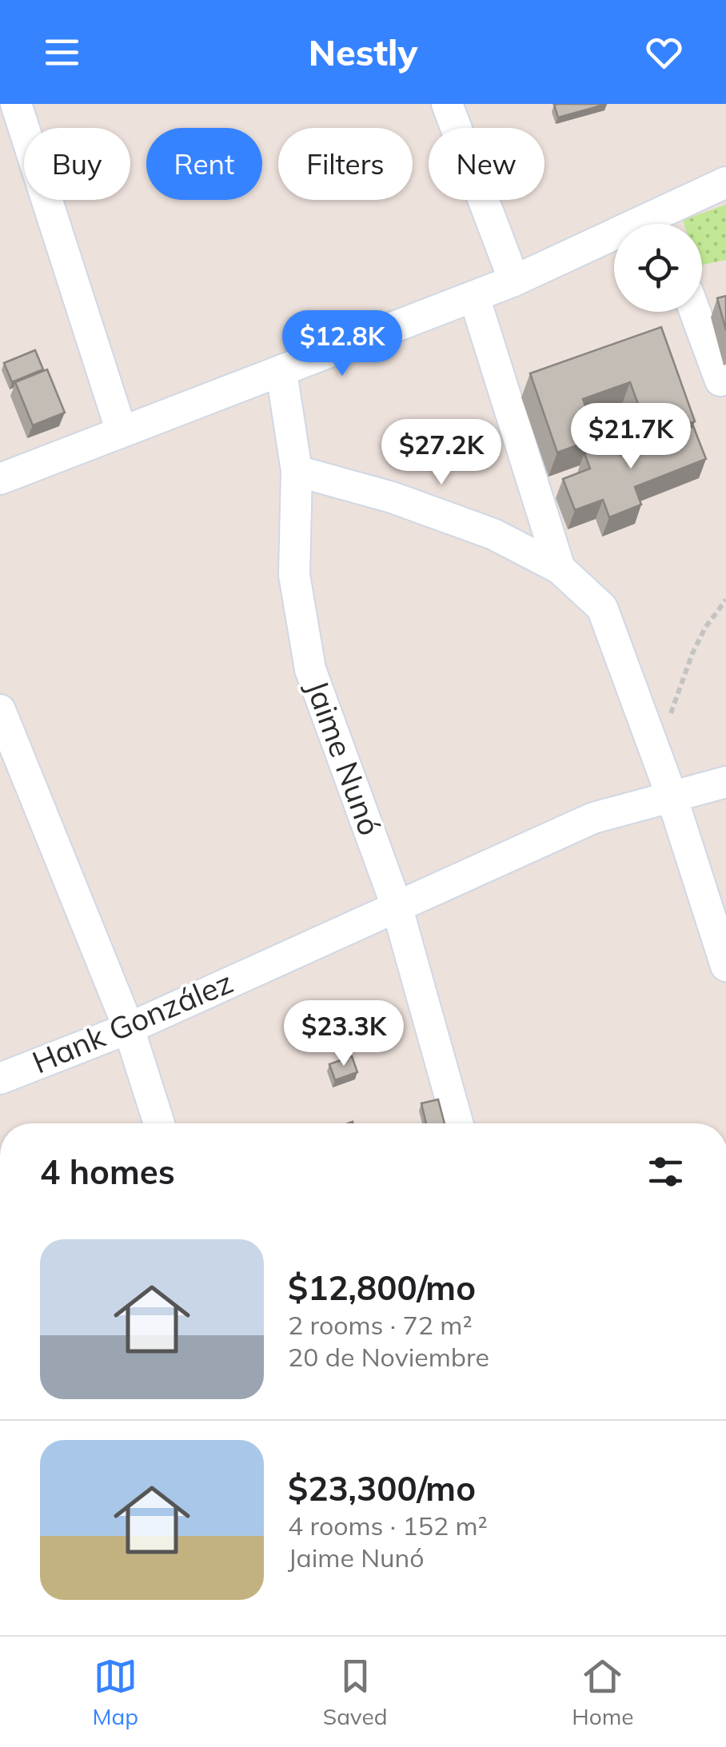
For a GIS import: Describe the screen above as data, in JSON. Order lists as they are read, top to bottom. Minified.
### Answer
{"streets":{"street":["Jaime Nunó","Hank González"]},"crossings":[["Jaime Nunó","Hank González"]],"page":{"header":"Nestly","chip":["Buy","Rent","Filters","New"],"price":["$12.8K","$21.7K","$27.2K","$23.3K"],"heading":"4 homes","list":[{"name":"$12,800/mo","note":"2 rooms · 72 m² · 20 de Noviembre"},{"name":"$23,300/mo","note":"4 rooms · 152 m² · Jaime Nunó"}],"tabs":["Map","Saved","Home"]}}
